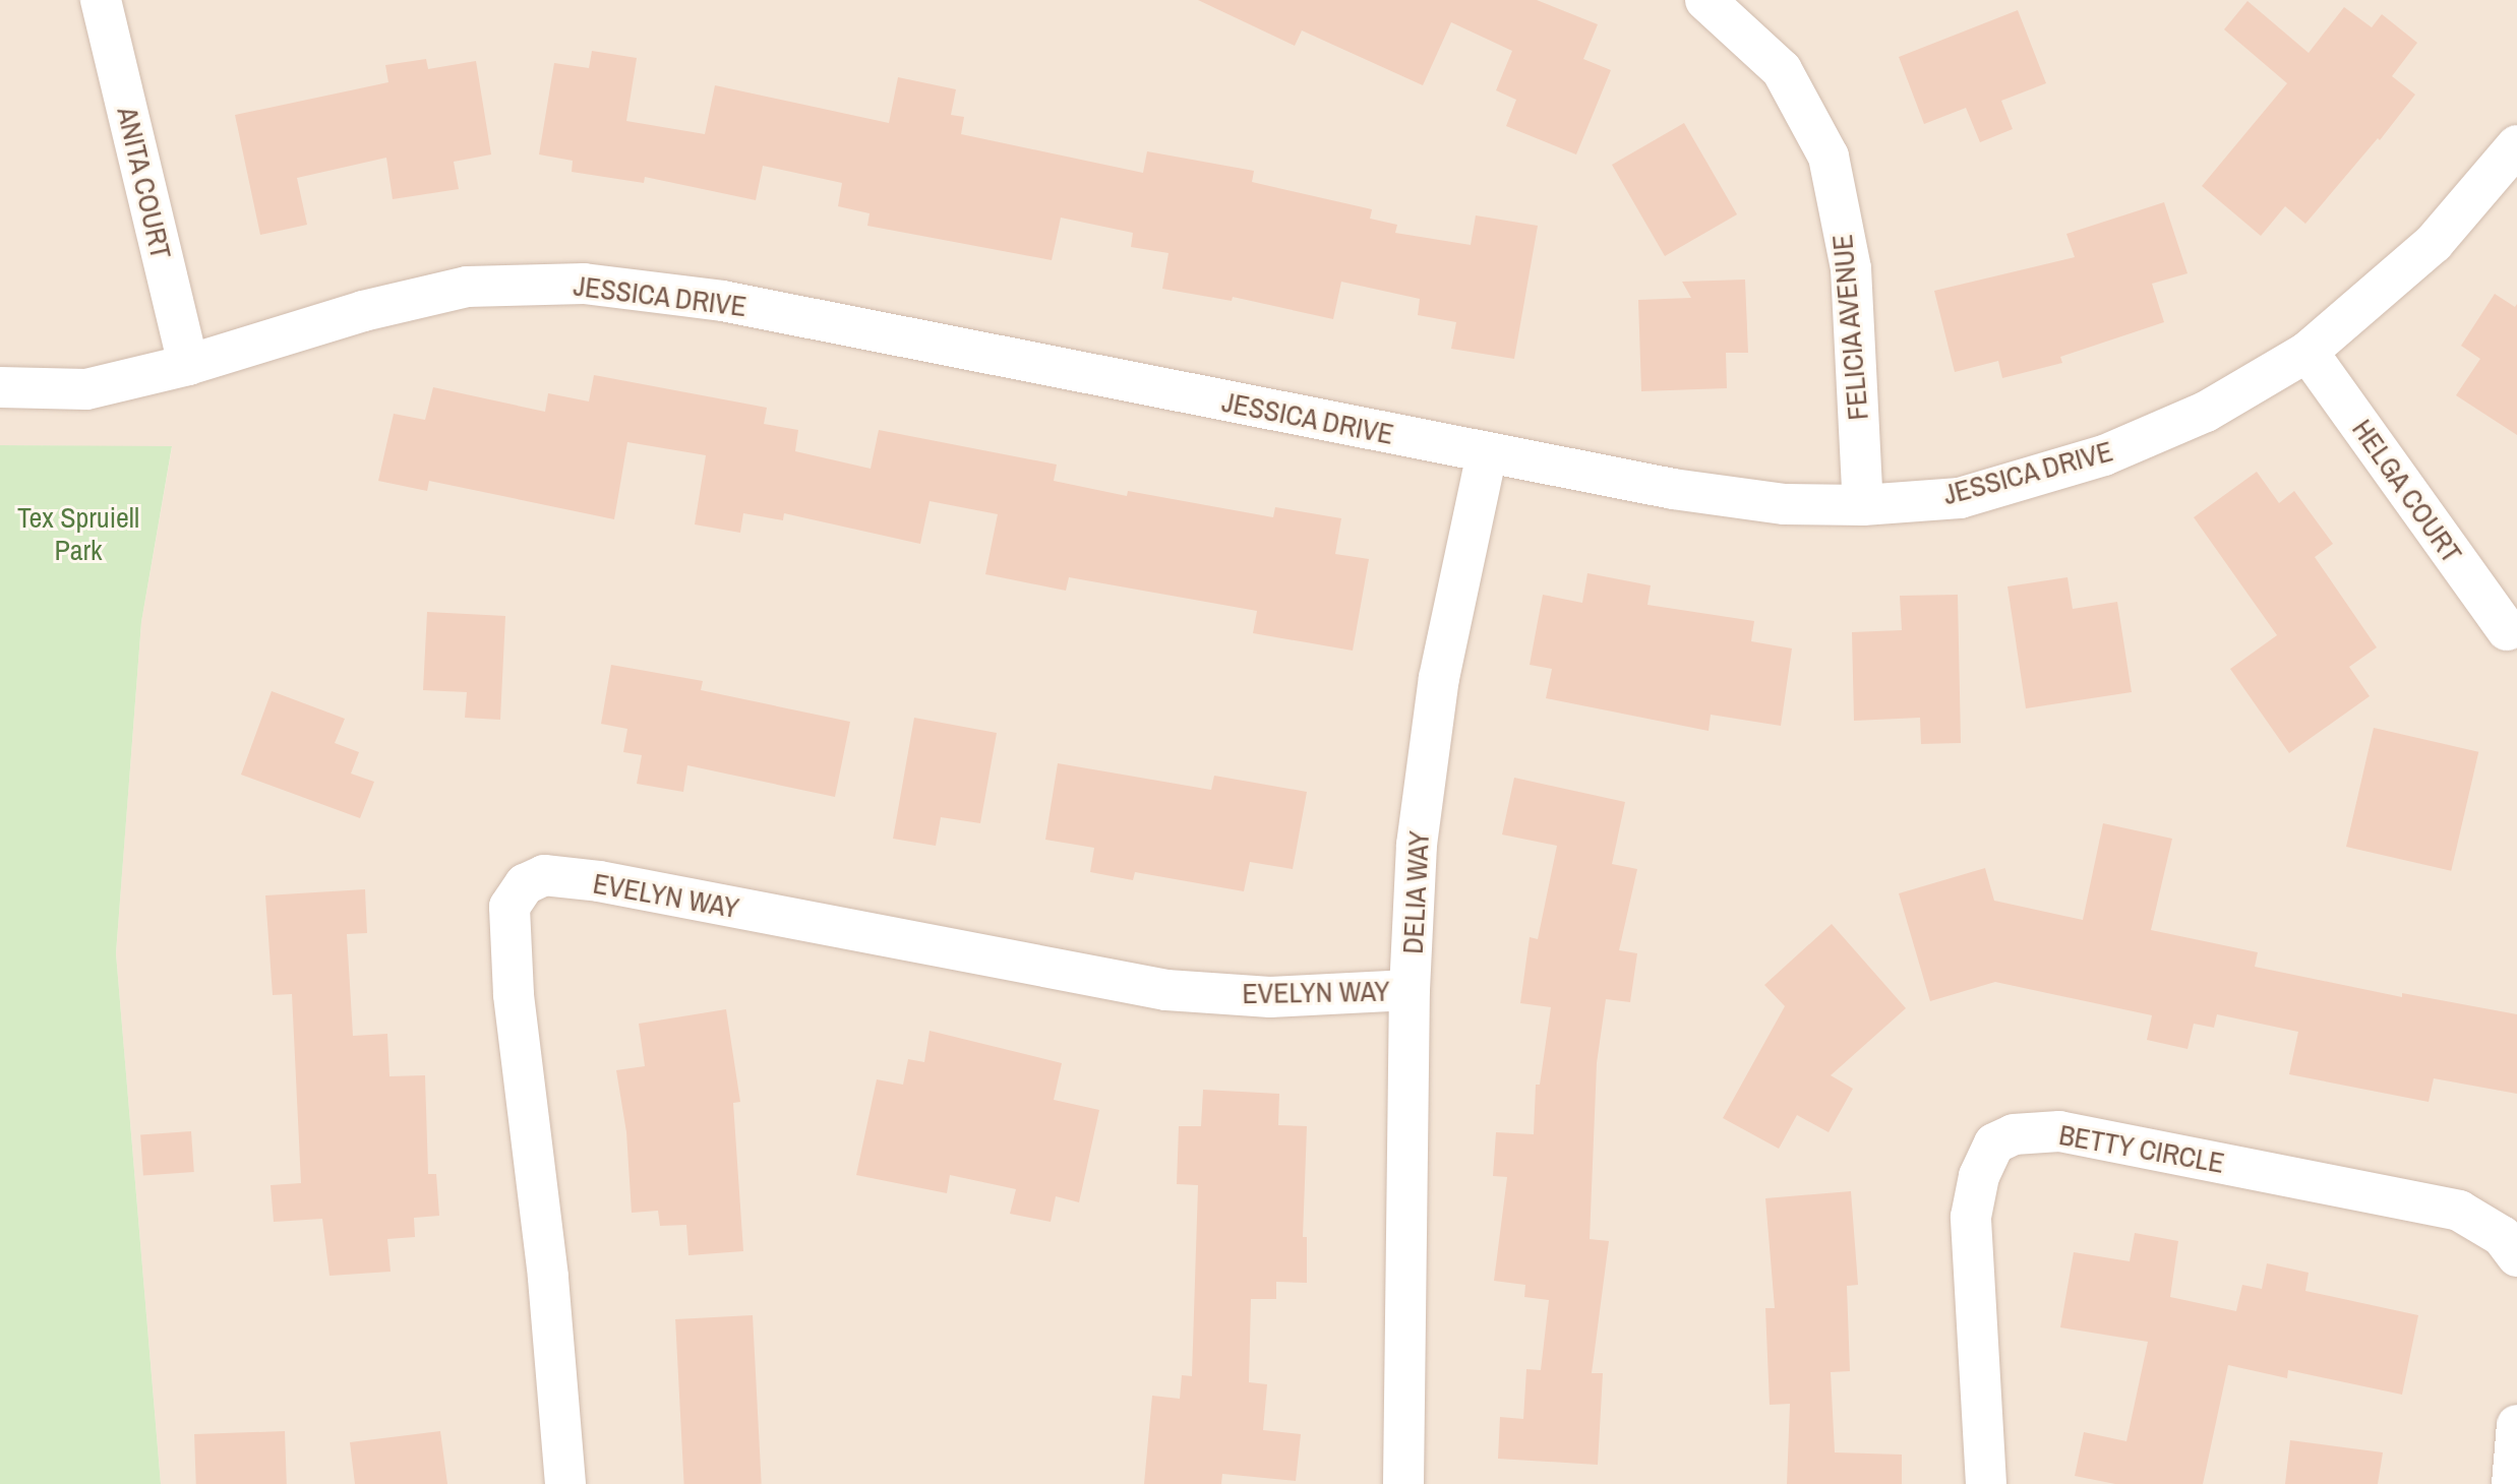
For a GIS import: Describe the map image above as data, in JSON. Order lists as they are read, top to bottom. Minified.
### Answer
{"streets":{"street":["ANITA COURT","JESSICA DRIVE","FELICIA AVENUE","HELGA COURT","DELIA WAY","EVELYN WAY","BETTY CIRCLE"]},"crossings":[["ANITA COURT","JESSICA DRIVE"],["JESSICA DRIVE","FELICIA AVENUE"],["JESSICA DRIVE","HELGA COURT"],["JESSICA DRIVE","DELIA WAY"],["DELIA WAY","EVELYN WAY"]],"parks":["Tex Spruiell Park"]}
